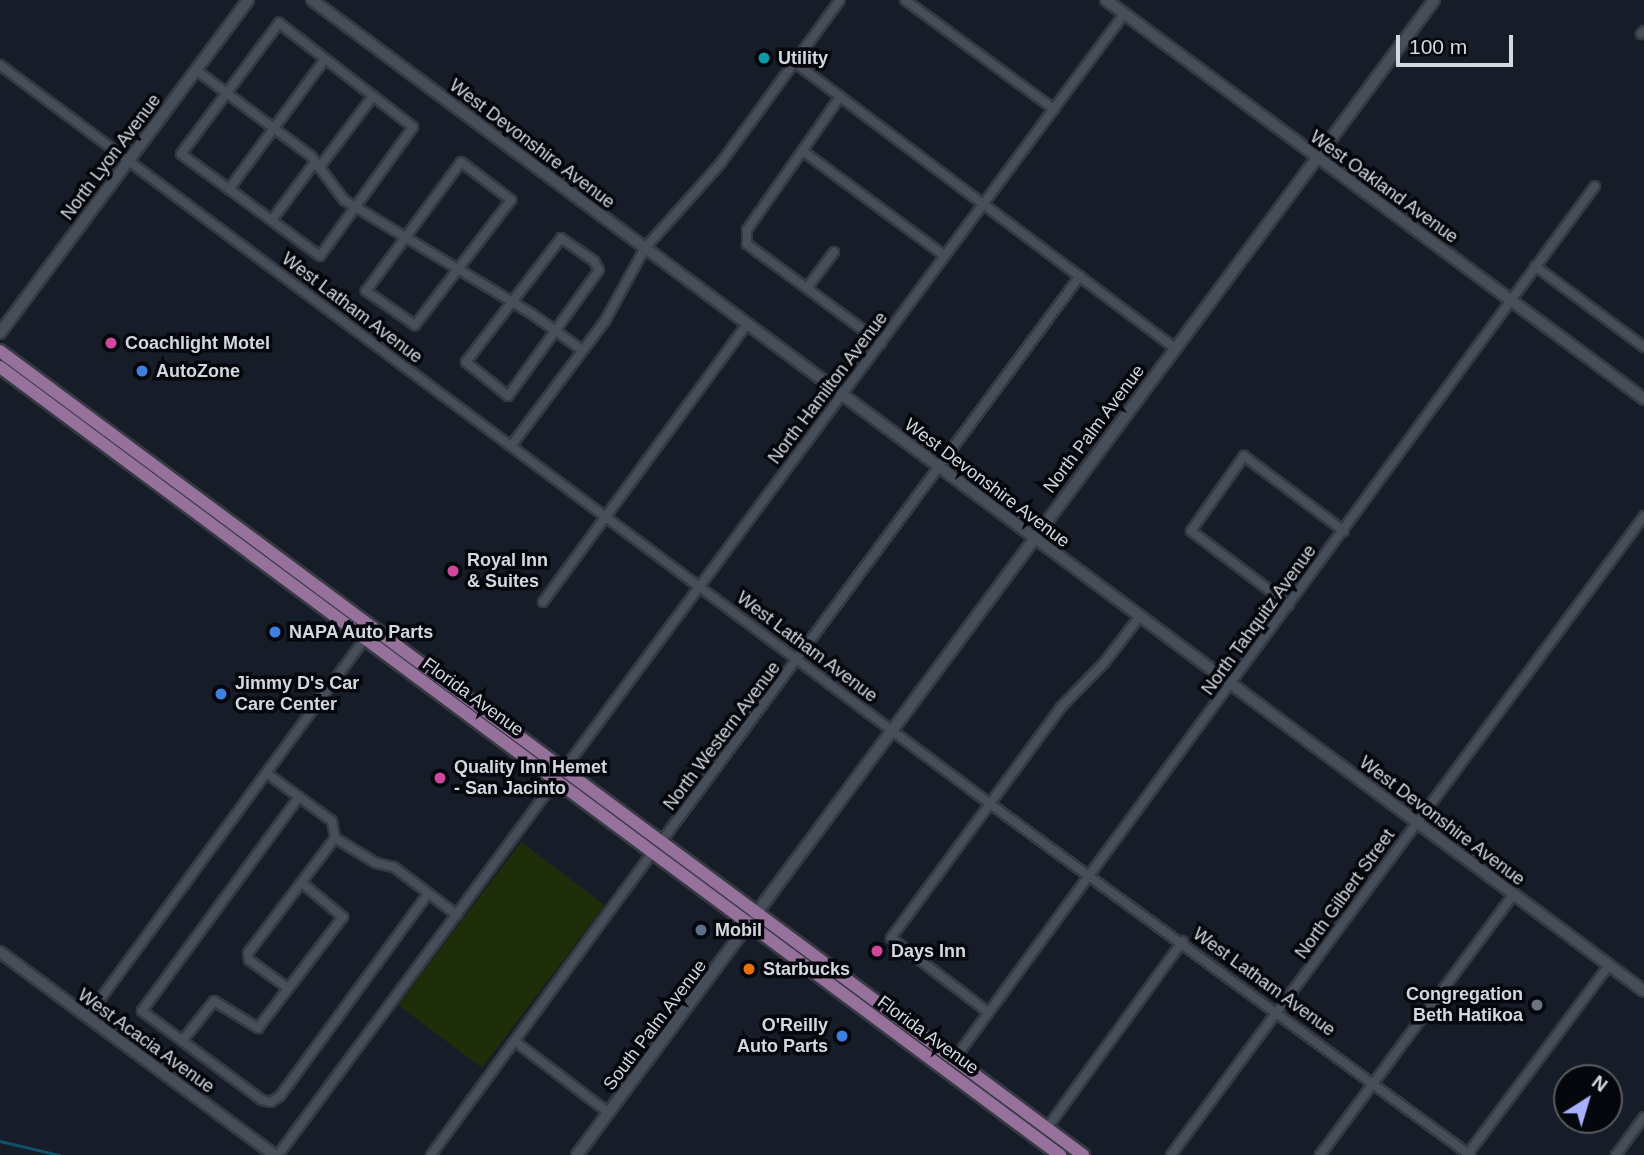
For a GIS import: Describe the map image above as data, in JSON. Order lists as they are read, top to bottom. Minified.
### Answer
{"streets":{"main road":["Florida Avenue"],"street":["West Devonshire Avenue","North Lyon Avenue","West Oakland Avenue","West Latham Avenue","North Hamilton Avenue","North Palm Avenue","North Tahquitz Avenue","North Western Avenue","North Gilbert Street","South Palm Avenue","West Acacia Avenue"]},"crossings":[["West Devonshire Avenue","North Hamilton Avenue"],["West Devonshire Avenue","North Palm Avenue"],["West Devonshire Avenue","North Tahquitz Avenue"],["West Devonshire Avenue","North Western Avenue"],["West Devonshire Avenue","North Gilbert Street"],["North Lyon Avenue","West Latham Avenue"],["West Oakland Avenue","North Hamilton Avenue"],["West Oakland Avenue","North Palm Avenue"],["West Oakland Avenue","North Tahquitz Avenue"],["West Latham Avenue","North Hamilton Avenue"],["West Latham Avenue","North Palm Avenue"],["West Latham Avenue","North Tahquitz Avenue"],["West Latham Avenue","North Western Avenue"],["West Latham Avenue","North Gilbert Street"],["North Hamilton Avenue","Florida Avenue"],["North Hamilton Avenue","West Acacia Avenue"],["North Palm Avenue","Florida Avenue"],["North Palm Avenue","South Palm Avenue"],["North Tahquitz Avenue","Florida Avenue"],["Florida Avenue","North Western Avenue"],["Florida Avenue","South Palm Avenue"]],"places":["Utility","Coachlight Motel","AutoZone","Royal Inn & Suites","NAPA Auto Parts","Jimmy D's Car Care Center","Quality Inn Hemet - San Jacinto","Mobil","Days Inn","Starbucks","Congregation Beth Hatikoa","O'Reilly Auto Parts"],"scale_bar":"100 m","north":"top right"}
